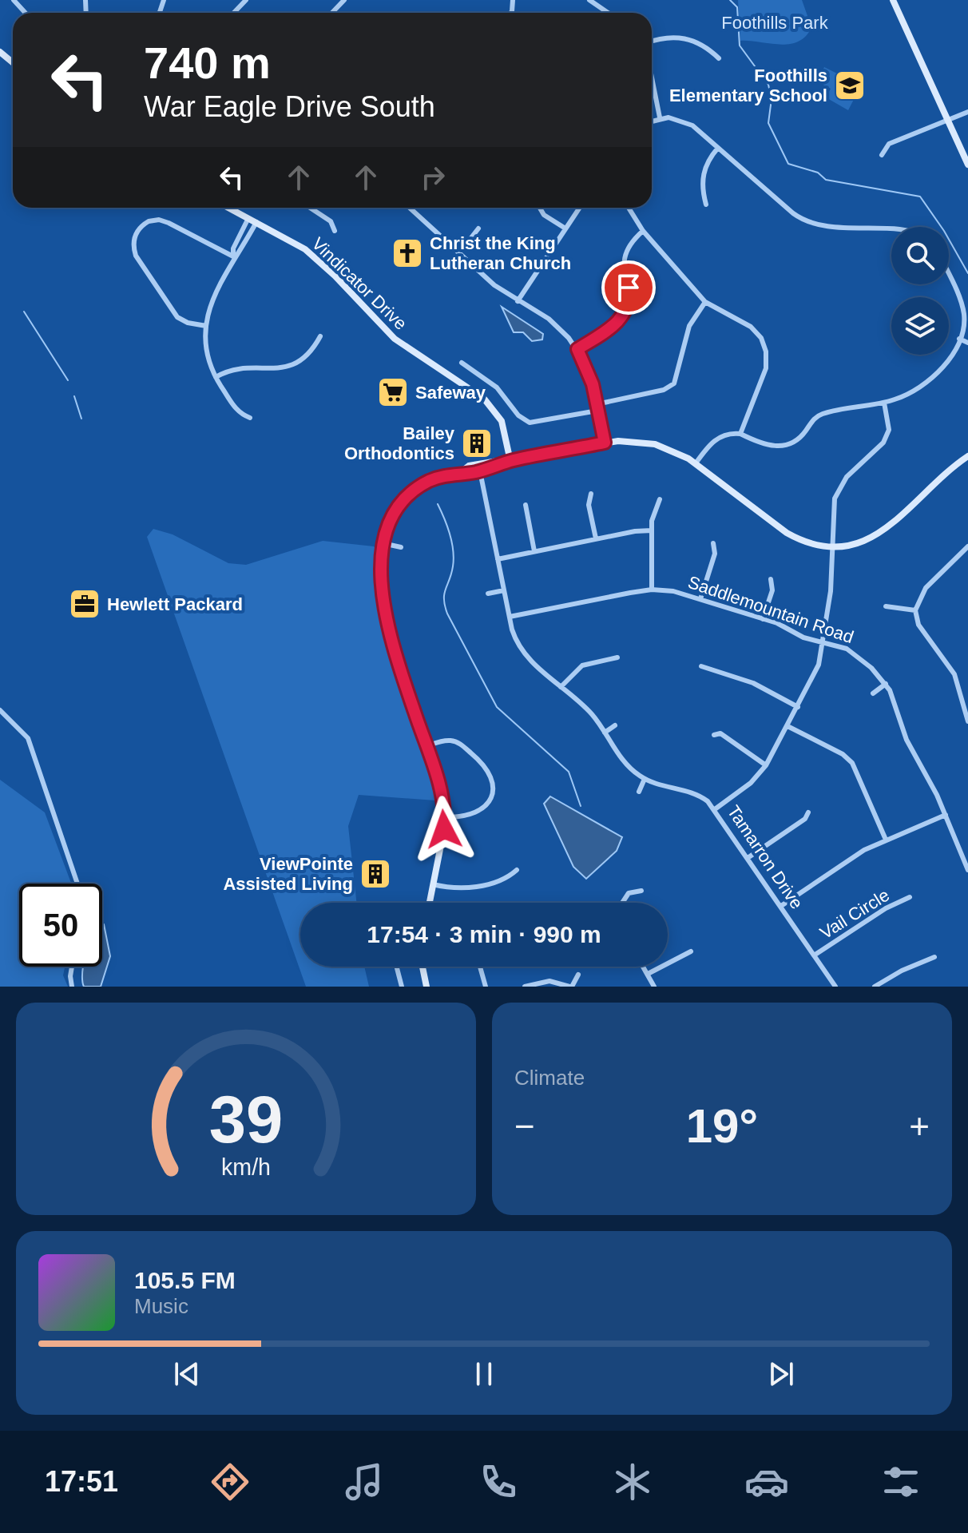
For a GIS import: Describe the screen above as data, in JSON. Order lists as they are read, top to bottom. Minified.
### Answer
{"streets":{"main road":["Vindicator Drive"],"street":["Saddlemountain Road","Tamarron Drive","Vail Circle"]},"crossings":[["Saddlemountain Road","Tamarron Drive"],["Tamarron Drive","Vail Circle"]],"parks":["Foothills Park"],"places":{"school or university":["Foothills Elementary School"],"church":["Christ the King Lutheran Church"],"supermarket":["Safeway"],"building":["Bailey Orthodontics","ViewPointe Assisted Living"],"office":["Hewlett Packard"]},"page":{"turn":["740 m","War Eagle Drive South"],"limit":"50","trip":"17:54 · 3 min · 990 m","tile":"Climate","heat":["−","19°","+"],"song":["105.5 FM","Music"],"tabs":"17:51","gauge":["39","km/h"]}}
